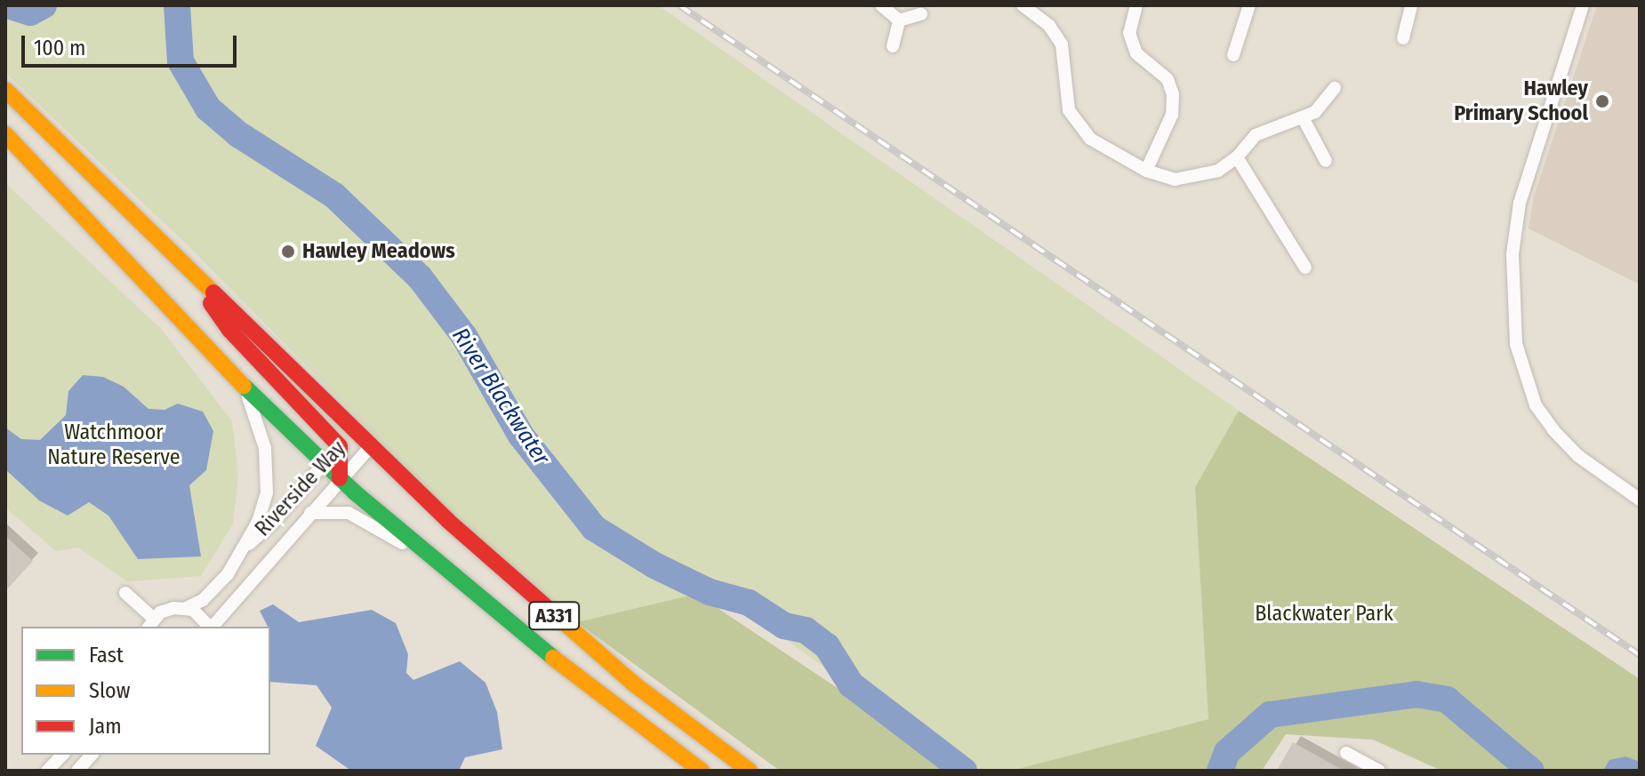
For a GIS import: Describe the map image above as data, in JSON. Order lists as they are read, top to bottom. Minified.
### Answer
{"streets":{"main road":["A331"],"street":["Riverside Way"]},"crossings":[["Riverside Way","A331"]],"water":["River Blackwater"],"parks":["Watchmoor Nature Reserve","Blackwater Park"],"places":["Hawley Primary School","Hawley Meadows"],"legend":["Fast","Slow","Jam"],"scale_bar":"100 m"}
